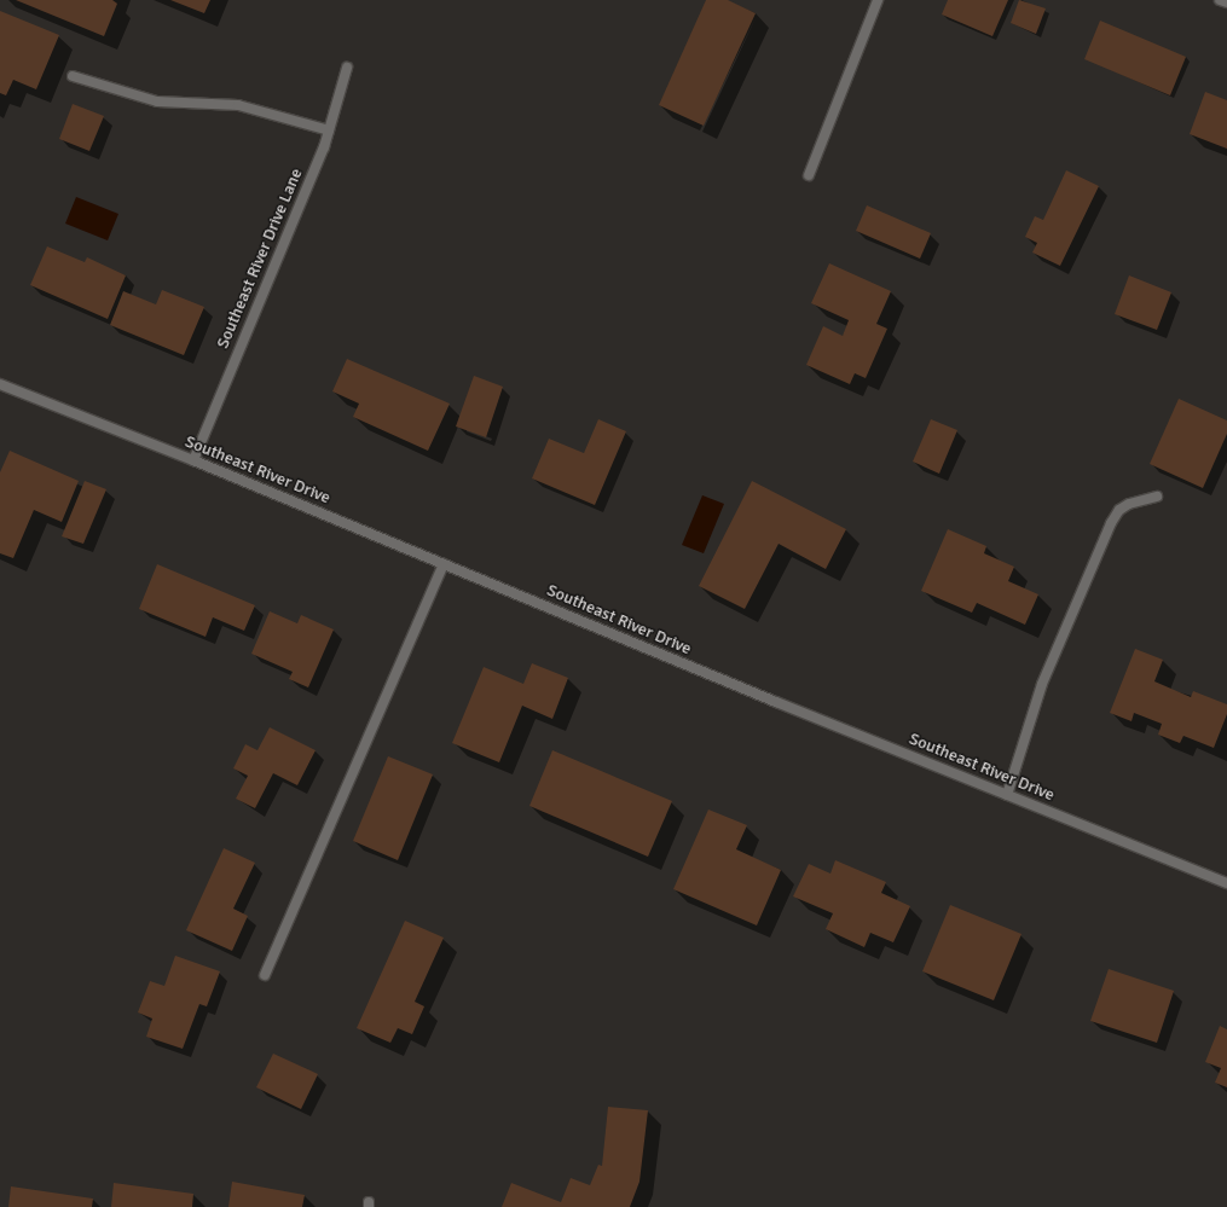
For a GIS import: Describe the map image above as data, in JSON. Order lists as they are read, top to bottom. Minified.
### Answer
{"streets":{"street":["Southeast River Drive Lane","Southeast River Drive"]},"crossings":[["Southeast River Drive Lane","Southeast River Drive"]]}
